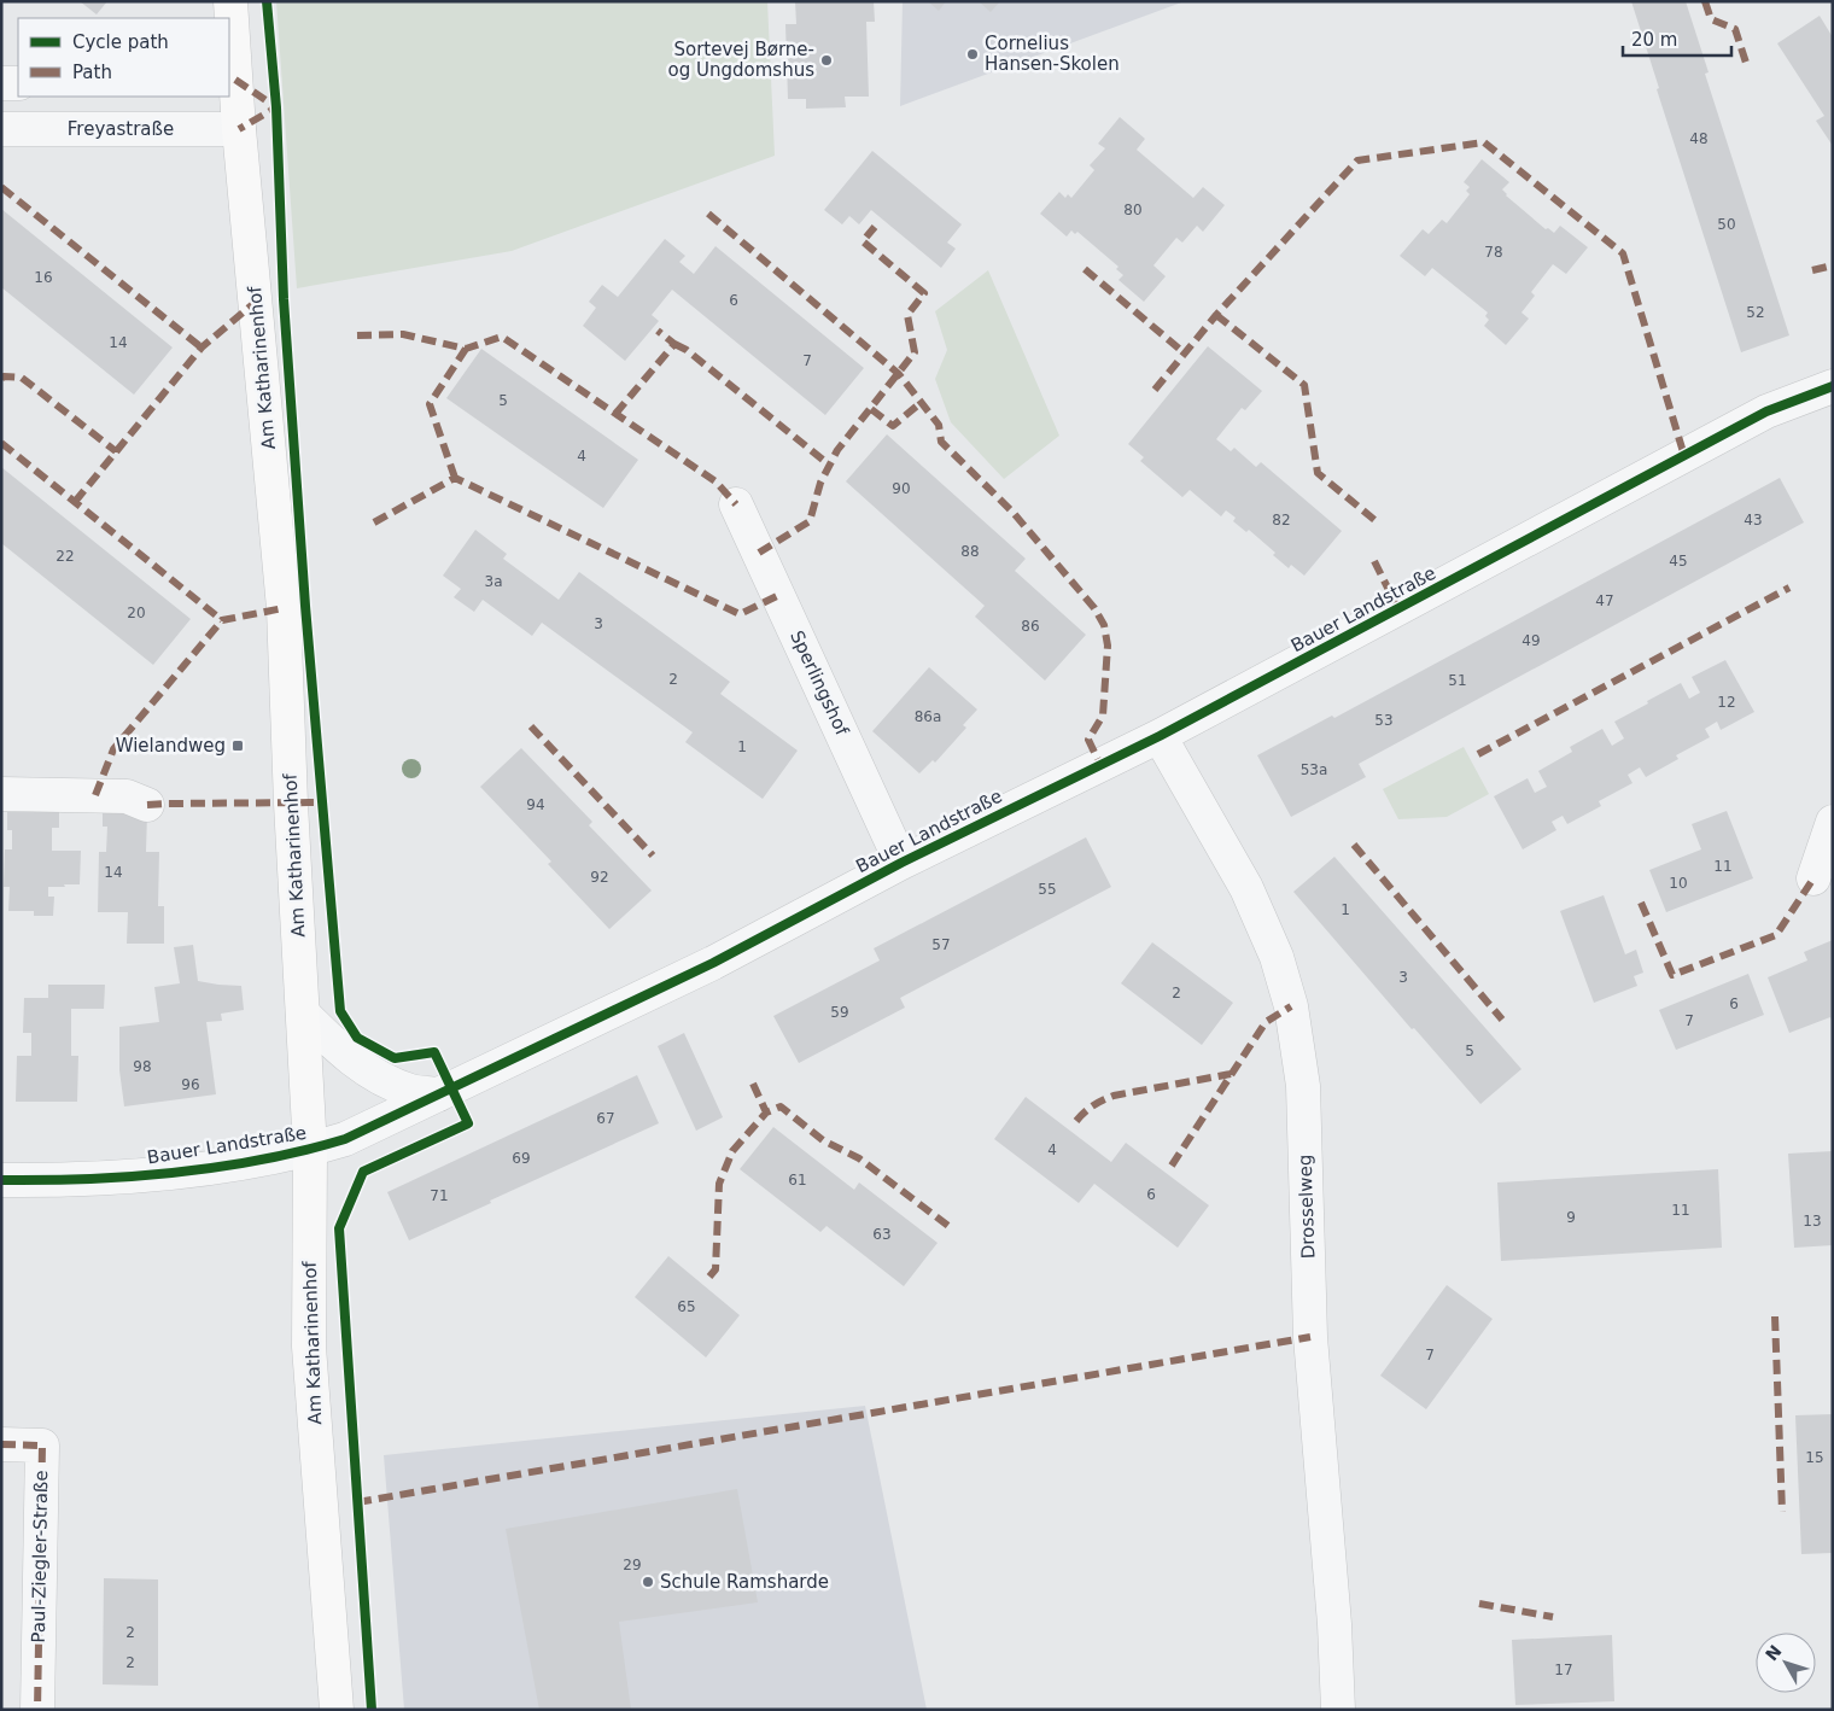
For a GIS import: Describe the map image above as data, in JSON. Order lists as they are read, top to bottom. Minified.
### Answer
{"streets":{"street":["Freyastraße","Am Katharinenhof","Bauer Landstraße","Sperlingshof","Drosselweg","Paul-Ziegler-Straße"]},"crossings":[["Freyastraße","Am Katharinenhof"],["Am Katharinenhof","Bauer Landstraße"],["Bauer Landstraße","Sperlingshof"],["Bauer Landstraße","Drosselweg"]],"places":{"other":["Cornelius Hansen-Skolen","Sortevej Børne- og Ungdomshus","Schule Ramsharde"],"transit":["Wielandweg"]},"house_numbers":["48","80","50","78","16","6","52","14","7","5","4","90","82","43","88","22","45","3a","47","20","3","86","49","2","51","12","86a","53","1","53a","94","11","14","92","10","55","1","57","3","2","6","59","7","5","98","96","67","4","69","61","6","71","11","9","13","63","65","7","15","29","2","2","17"],"legend":["Cycle path","Path"],"scale_bar":"20 m","north":"top left"}
